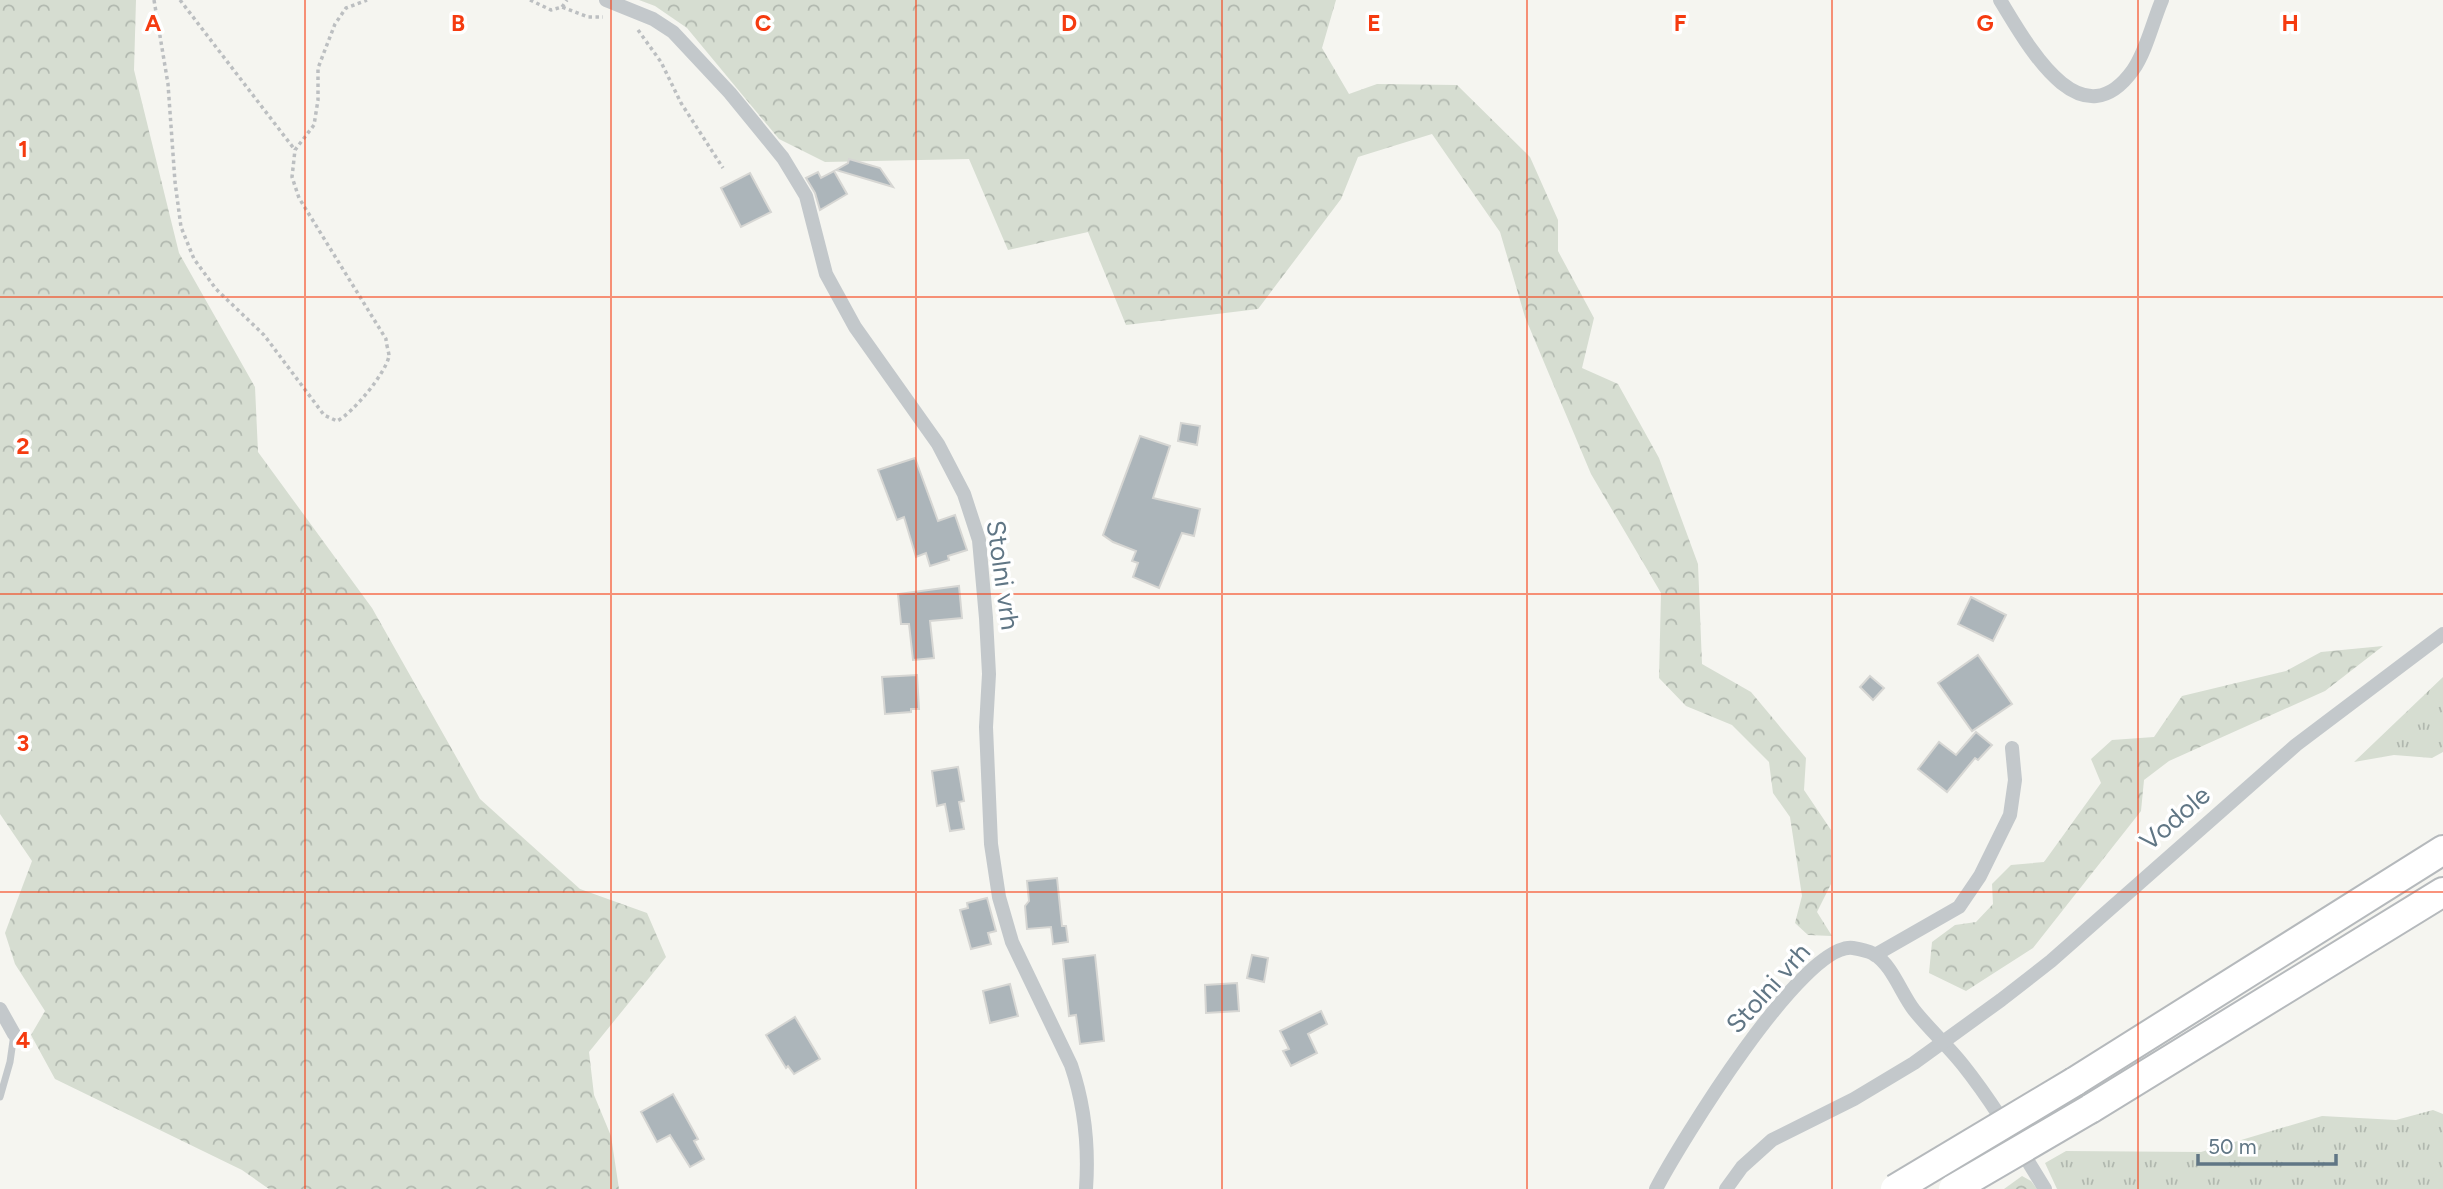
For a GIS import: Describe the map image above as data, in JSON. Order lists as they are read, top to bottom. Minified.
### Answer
{"streets":{"street":["Stolni vrh","Vodole"]},"scale_bar":"50 m","grid":{"columns":["A","B","C","D","E","F","G","H"],"rows":["1","2","3","4"]}}
